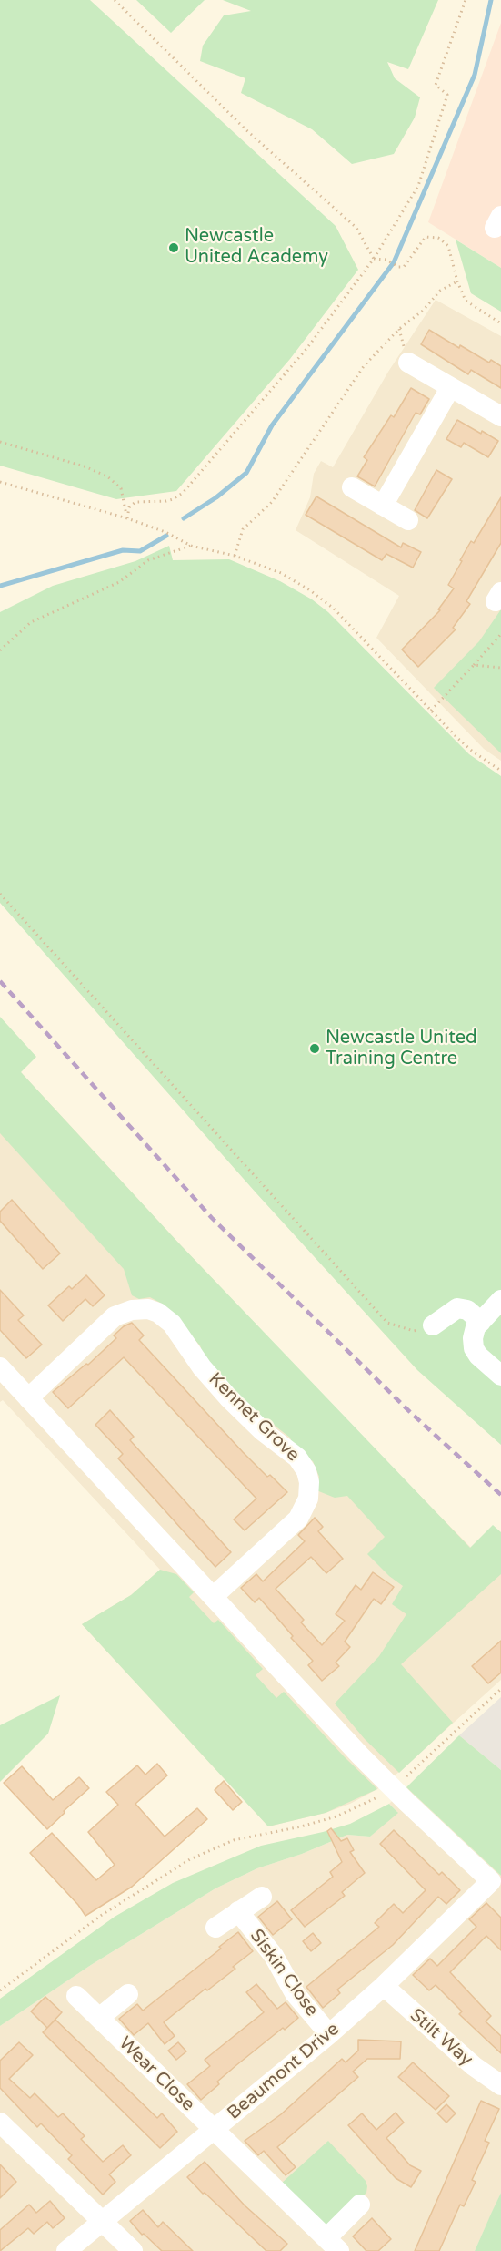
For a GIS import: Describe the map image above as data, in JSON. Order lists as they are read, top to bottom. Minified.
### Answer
{"streets":{"street":["Kennet Grove","Siskin Close","Stilt Way","Beaumont Drive","Wear Close"]},"crossings":[["Siskin Close","Beaumont Drive"],["Stilt Way","Beaumont Drive"],["Beaumont Drive","Wear Close"]],"places":["Newcastle United Academy","Newcastle United Training Centre"]}
